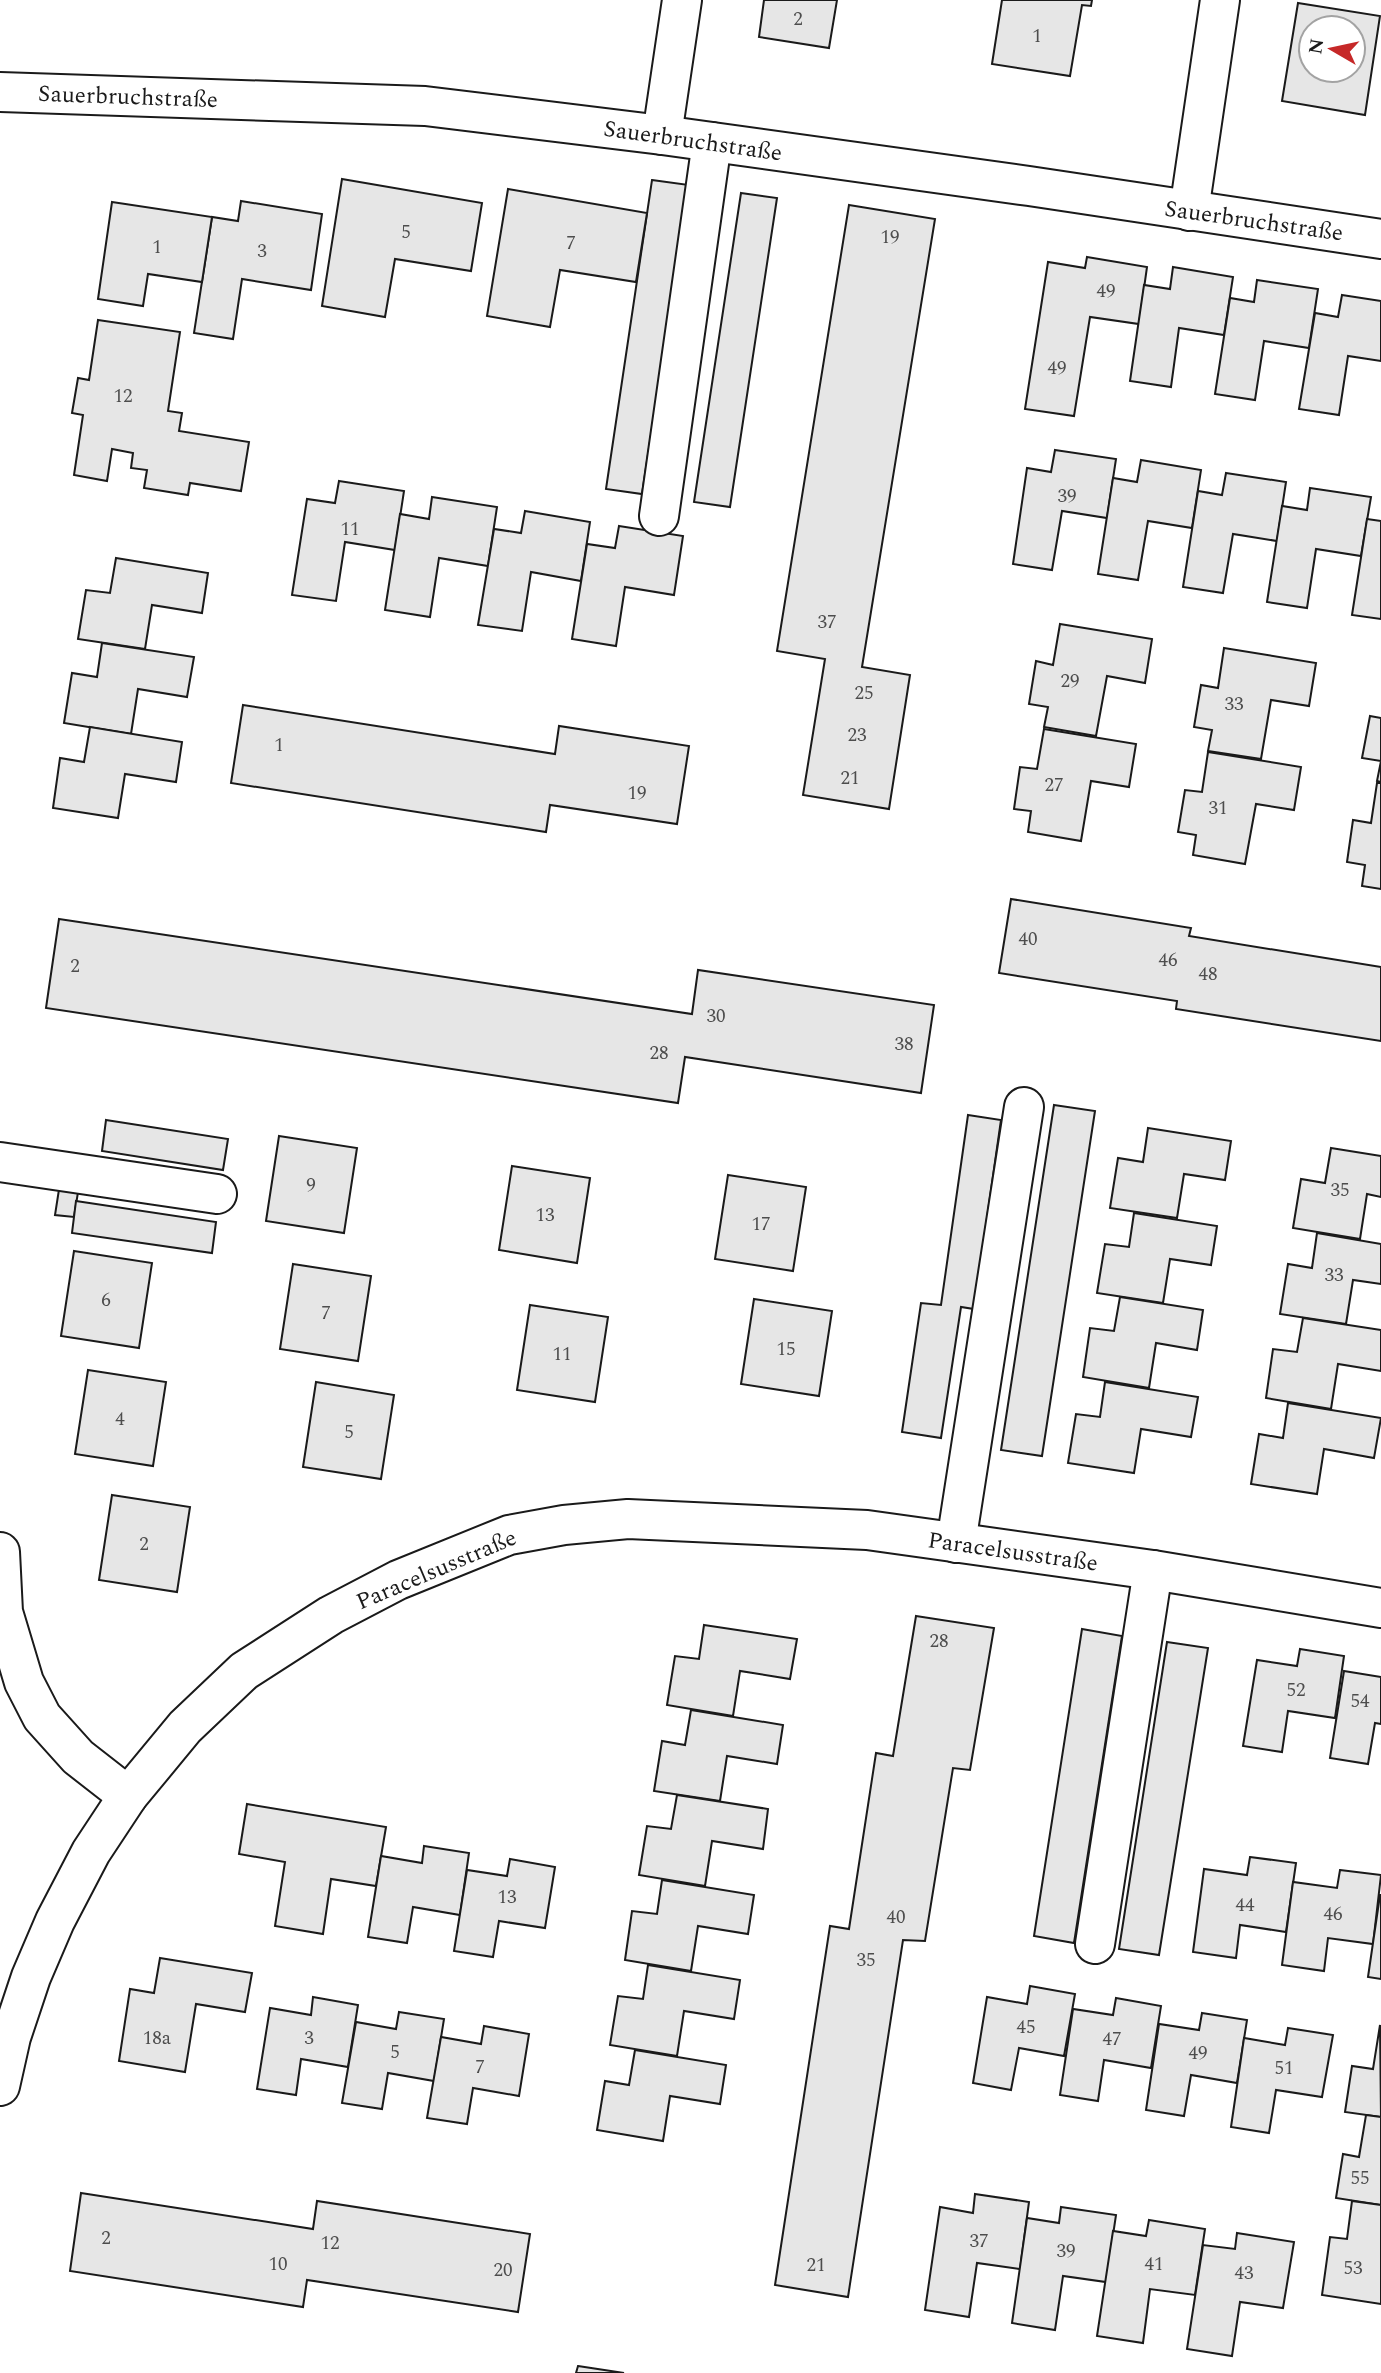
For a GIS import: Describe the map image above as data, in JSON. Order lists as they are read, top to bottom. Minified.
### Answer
{"streets":{"street":["Sauerbruchstraße","Paracelsusstraße"]},"house_numbers":["2","1","5","19","7","1","3","49","49","12","39","11","37","29","25","33","23","1","21","27","19","31","40","46","2","48","30","38","28","9","35","13","17","33","6","7","15","11","4","5","2","28","52","54","13","44","46","40","35","45","18a","3","47","5","49","7","51","55","2","37","12","39","10","41","21","53","20","43"],"north":"left"}
